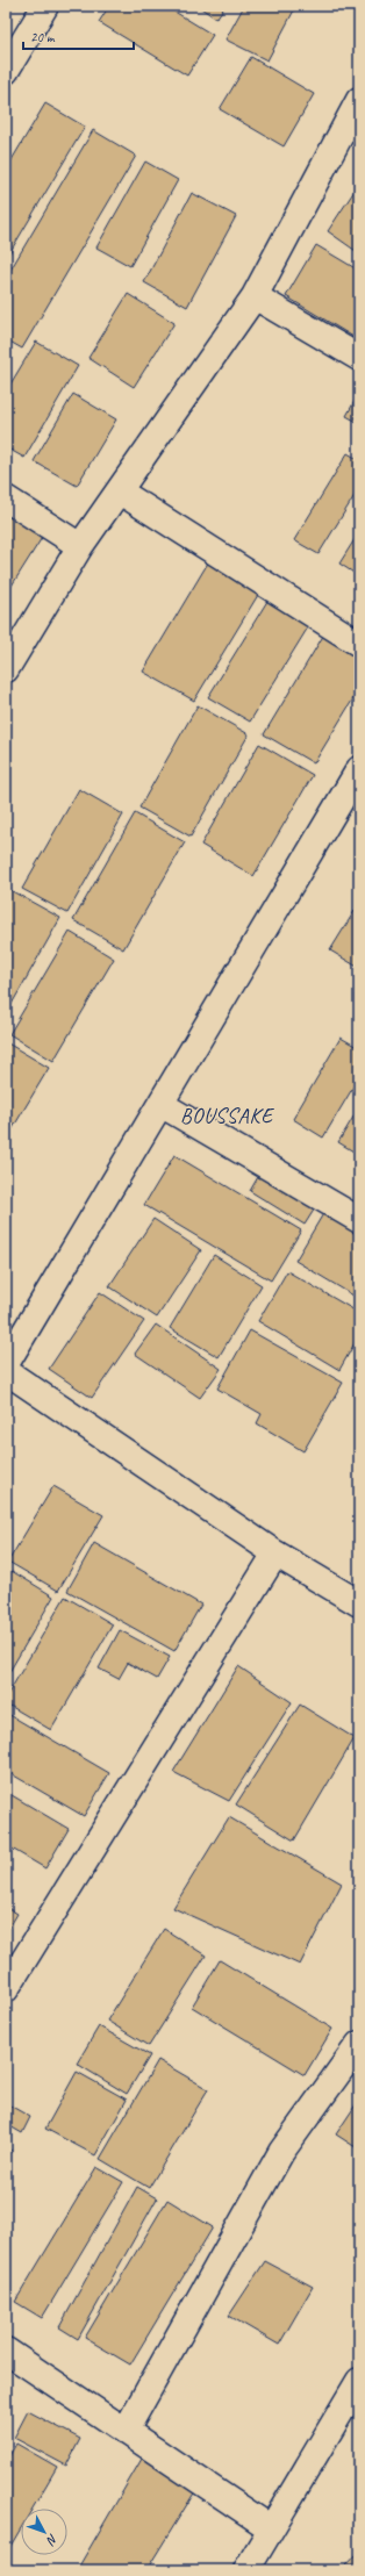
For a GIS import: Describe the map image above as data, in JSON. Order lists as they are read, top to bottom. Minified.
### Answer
{"districts":["BOUSSAKE"],"scale_bar":"20 m","north":"bottom right"}
